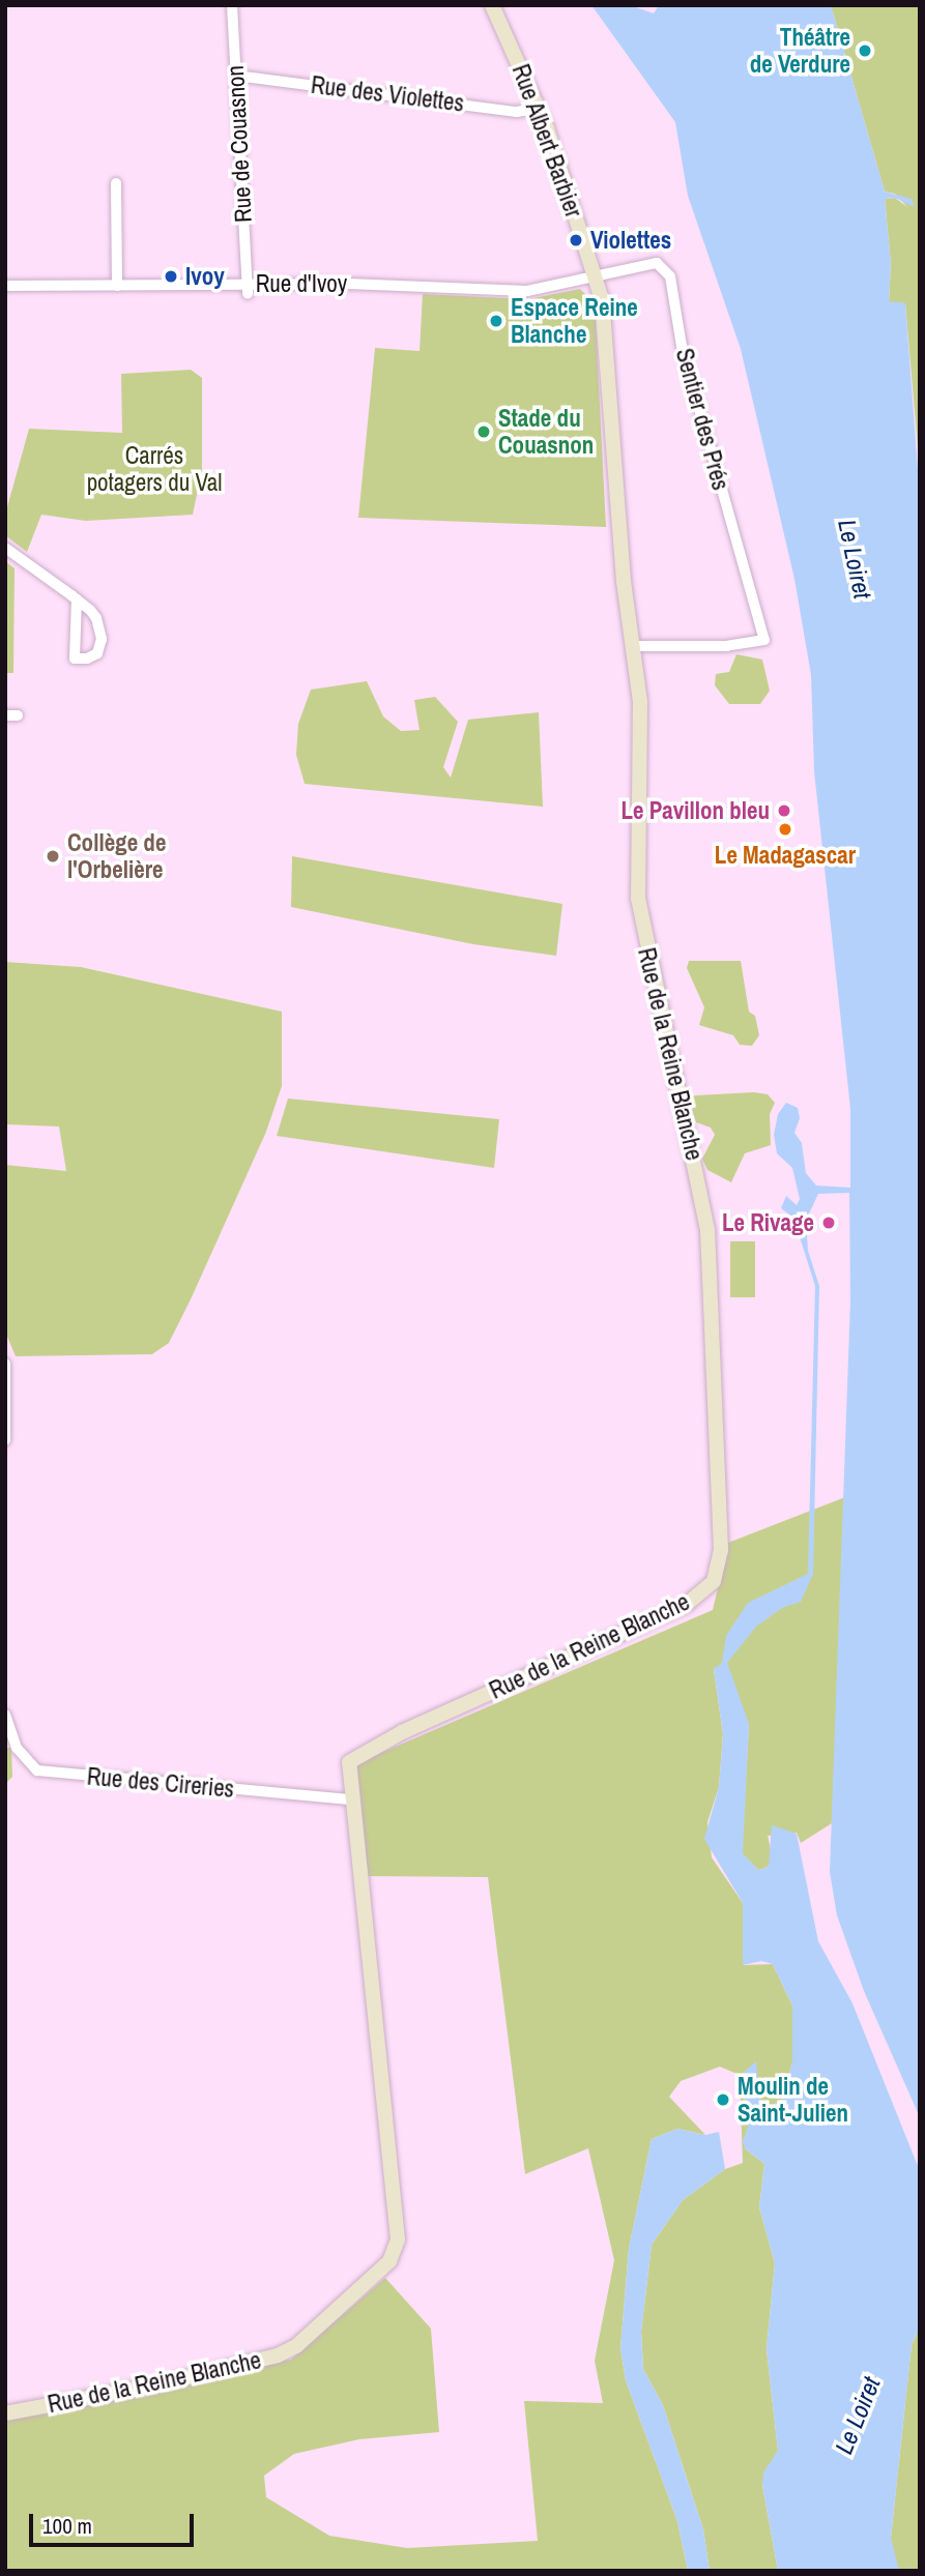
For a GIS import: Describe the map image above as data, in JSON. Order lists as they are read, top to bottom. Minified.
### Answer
{"streets":{"street":["Rue des Violettes","Rue Albert Barbier","Rue de Couasnon","Rue d'Ivoy","Sentier des Prés","Rue de la Reine Blanche","Rue des Cireries"]},"crossings":[["Rue des Violettes","Rue Albert Barbier"],["Rue des Violettes","Rue de Couasnon"],["Rue Albert Barbier","Rue d'Ivoy"],["Rue Albert Barbier","Sentier des Prés"],["Rue Albert Barbier","Rue de la Reine Blanche"],["Rue de Couasnon","Rue d'Ivoy"],["Rue d'Ivoy","Sentier des Prés"],["Rue d'Ivoy","Rue de la Reine Blanche"],["Sentier des Prés","Rue de la Reine Blanche"],["Rue de la Reine Blanche","Rue des Cireries"]],"water":["Le Loiret"],"parks":["Carrés potagers du Val"],"places":["Théâtre de Verdure","Violettes","Ivoy","Espace Reine Blanche","Stade du Couasnon","Le Pavillon bleu","Le Madagascar","Collège de l'Orbelière","Le Rivage","Moulin de Saint-Julien"],"scale_bar":"100 m"}
